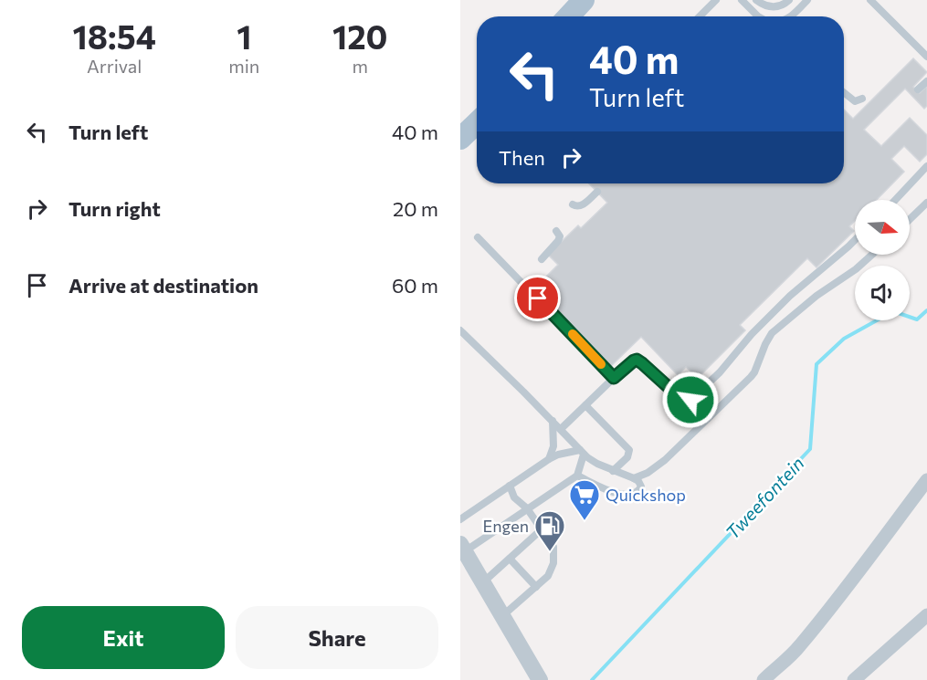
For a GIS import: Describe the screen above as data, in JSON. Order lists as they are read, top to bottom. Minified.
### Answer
{"water":["Tweefontein"],"places":{"supermarket":["Quickshop"],"fuel station":["Engen"]},"north":"right","page":{"eta":["18:54","Arrival","1","min","120","m"],"turn":["40 m","Turn left"],"list":[{"name":"Turn left","value":"40 m"},{"name":"Turn right","value":"20 m"},{"name":"Arrive at destination","value":"60 m"}],"then":"Then","buttons":["Exit","Share"]}}
